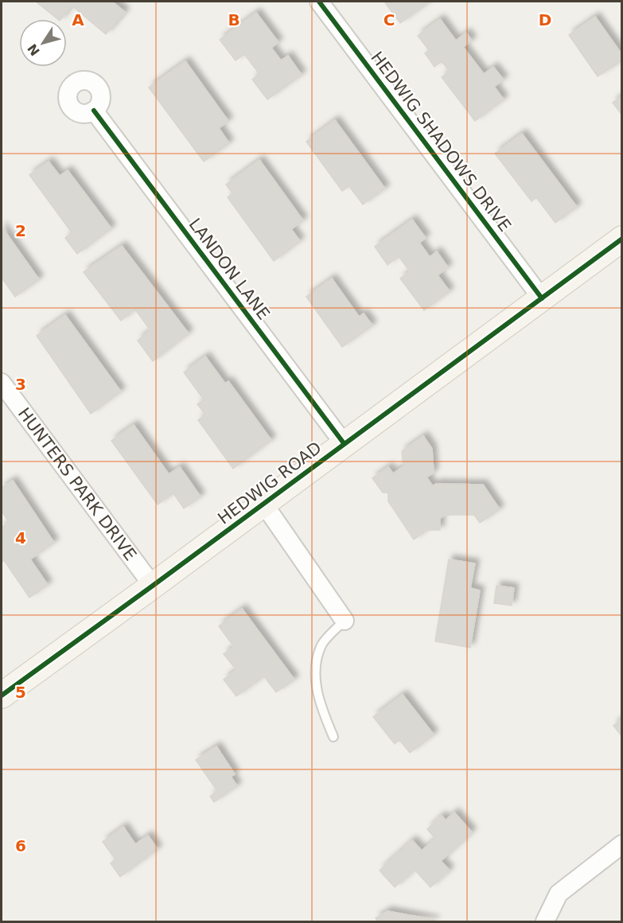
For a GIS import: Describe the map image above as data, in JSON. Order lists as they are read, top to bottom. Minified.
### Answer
{"streets":{"street":["HEDWIG SHADOWS DRIVE","LANDON LANE","HEDWIG ROAD","HUNTERS PARK DRIVE"]},"crossings":[["HEDWIG SHADOWS DRIVE","HEDWIG ROAD"],["LANDON LANE","HEDWIG ROAD"],["HEDWIG ROAD","HUNTERS PARK DRIVE"]],"north":"bottom left","grid":{"columns":["A","B","C","D"],"rows":["2","3","4","5","6"]}}
